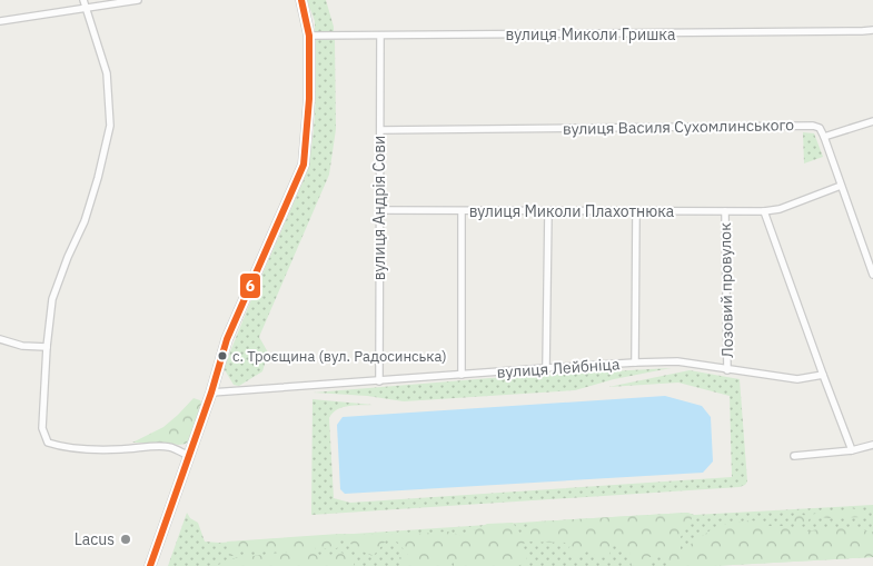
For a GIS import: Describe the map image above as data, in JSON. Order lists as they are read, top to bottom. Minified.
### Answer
{"streets":{"street":["вулиця Миколи Гришка","вулиця Василя Сухомлинського","вулиця Андрія Сови","вулиця Миколи Плахотнюка","Лозовий провулок","вулиця Лейбніца"]},"crossings":[["вулиця Миколи Гришка","вулиця Андрія Сови"],["вулиця Василя Сухомлинського","вулиця Андрія Сови"],["вулиця Андрія Сови","вулиця Миколи Плахотнюка"],["вулиця Андрія Сови","вулиця Лейбніца"],["вулиця Миколи Плахотнюка","Лозовий провулок"],["Лозовий провулок","вулиця Лейбніца"]],"places":["с. Троєщина (вул. Радосинська)","Lacus"],"lines":["transit line 6"]}
